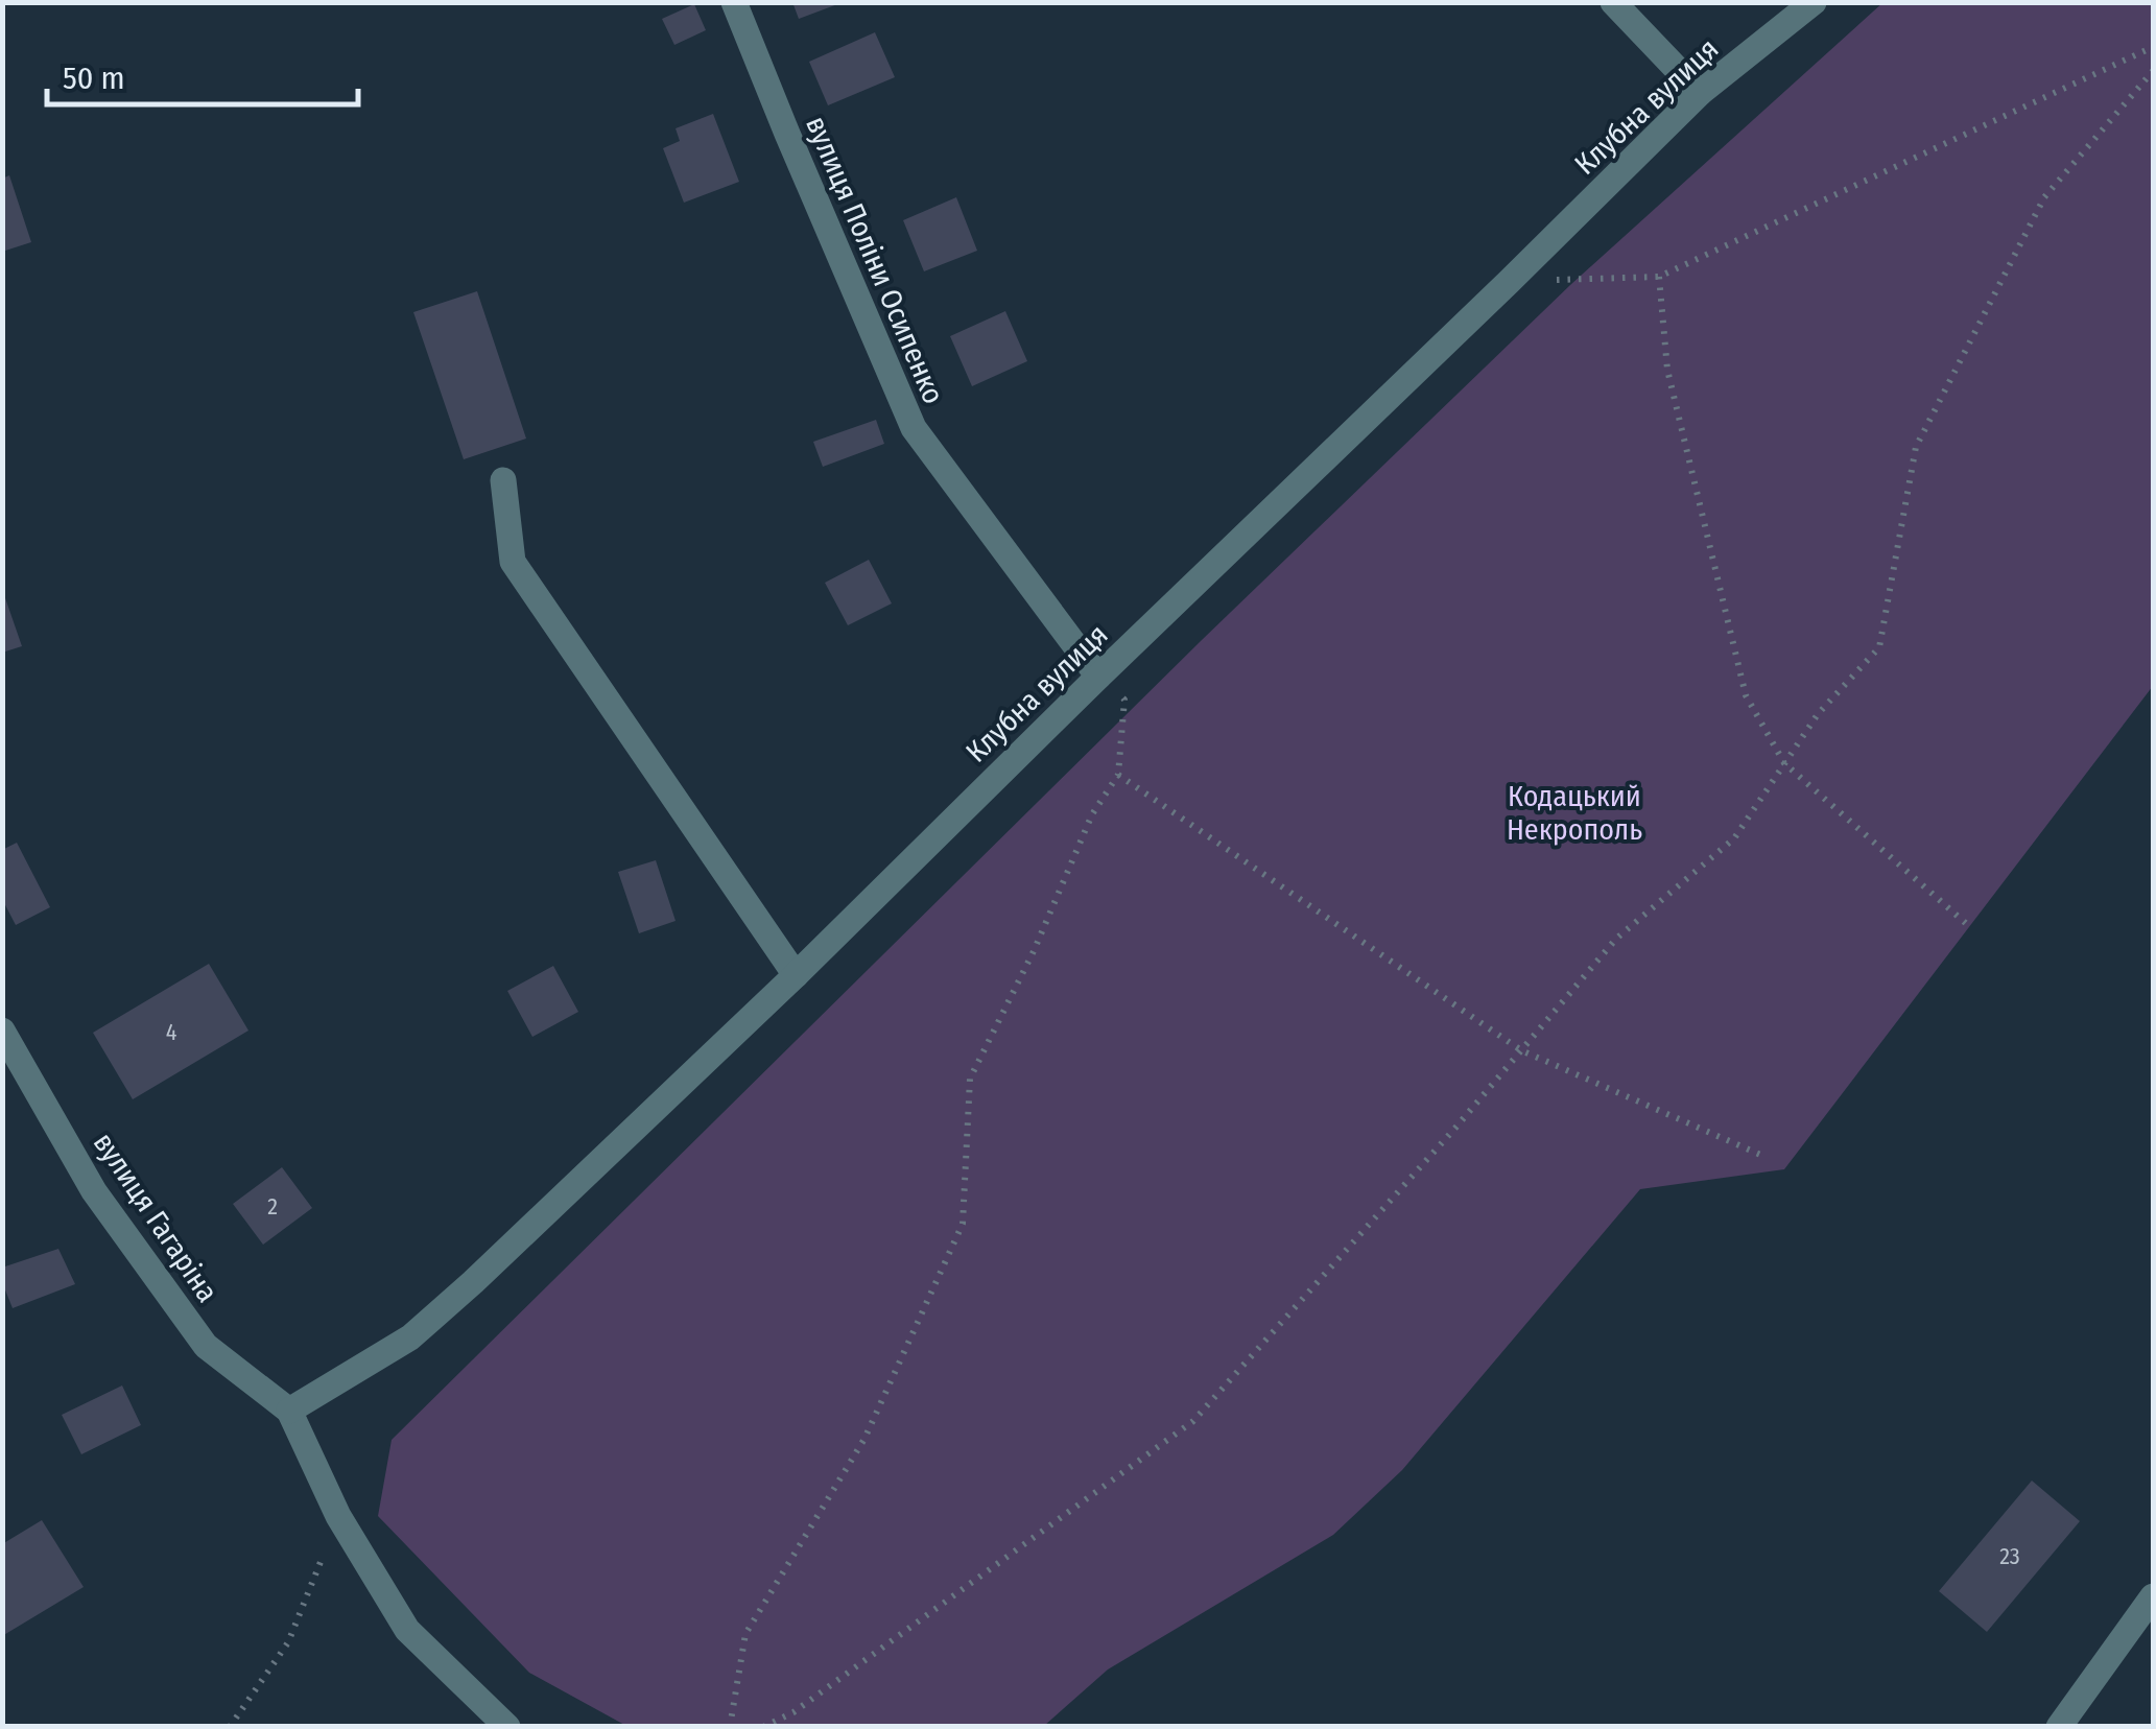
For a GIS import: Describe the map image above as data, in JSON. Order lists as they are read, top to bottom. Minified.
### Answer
{"streets":{"street":["Клубна вулиця","вулиця Поліни Осипенко","вулиця Гагаріна"]},"crossings":[["Клубна вулиця","вулиця Поліни Осипенко"],["Клубна вулиця","вулиця Гагаріна"]],"parks":["Кодацький Некрополь"],"house_numbers":["4","2","23"],"scale_bar":"50 m"}
